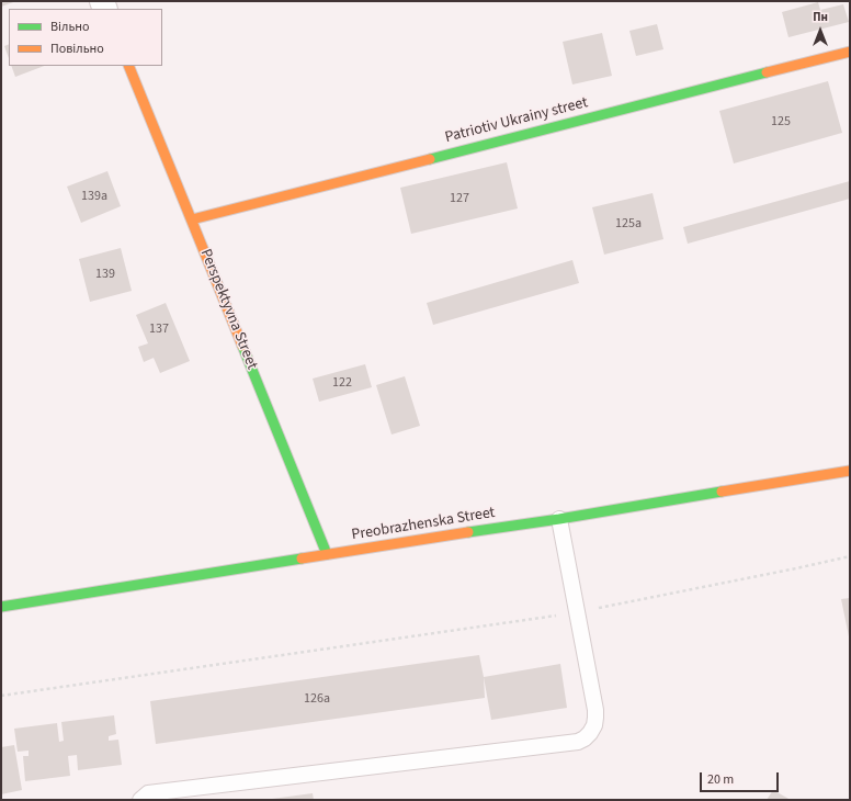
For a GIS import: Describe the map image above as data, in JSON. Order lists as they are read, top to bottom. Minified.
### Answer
{"streets":{"street":["Patriotiv Ukrainy street","Perspektyvna Street","Preobrazhenska Street"]},"crossings":[["Patriotiv Ukrainy street","Perspektyvna Street"],["Perspektyvna Street","Preobrazhenska Street"]],"house_numbers":["125","139а","127","125а","139","137","122","126а"],"legend":["Вільно","Повільно"],"scale_bar":"20 m","north":"top"}
